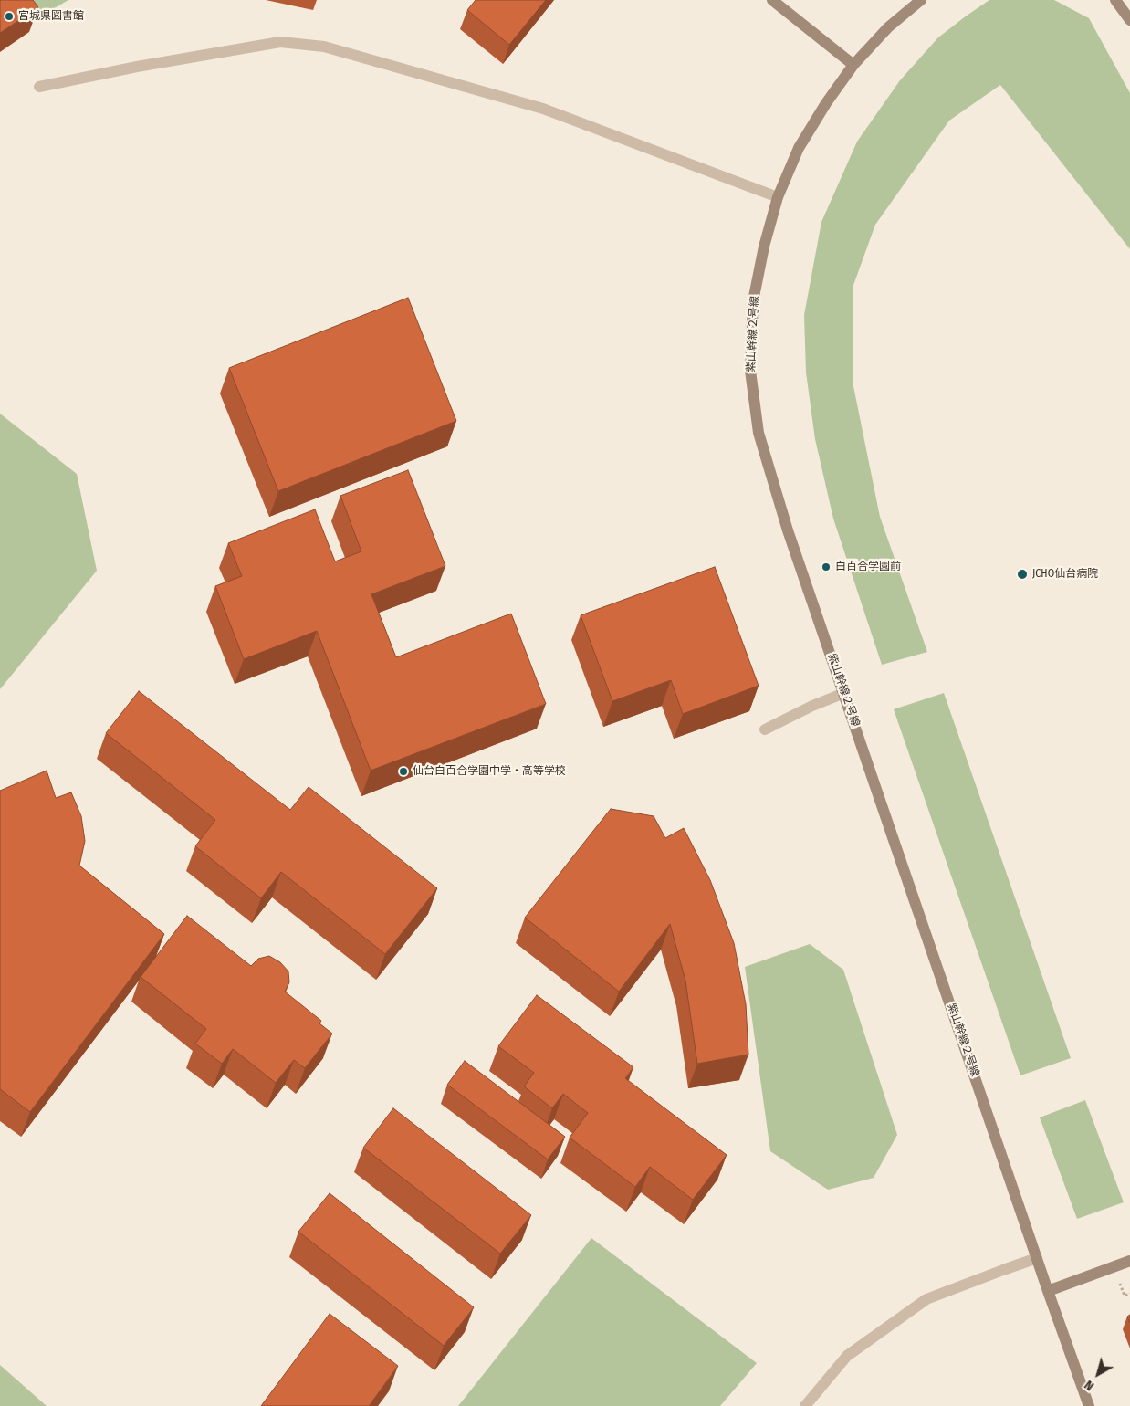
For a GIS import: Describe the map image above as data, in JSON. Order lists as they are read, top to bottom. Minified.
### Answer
{"streets":{"street":["紫山幹線２号線"]},"places":["宮城県図書館","白百合学園前","JCHO仙台病院","仙台白百合学園中学・高等学校"],"north":"bottom left"}
